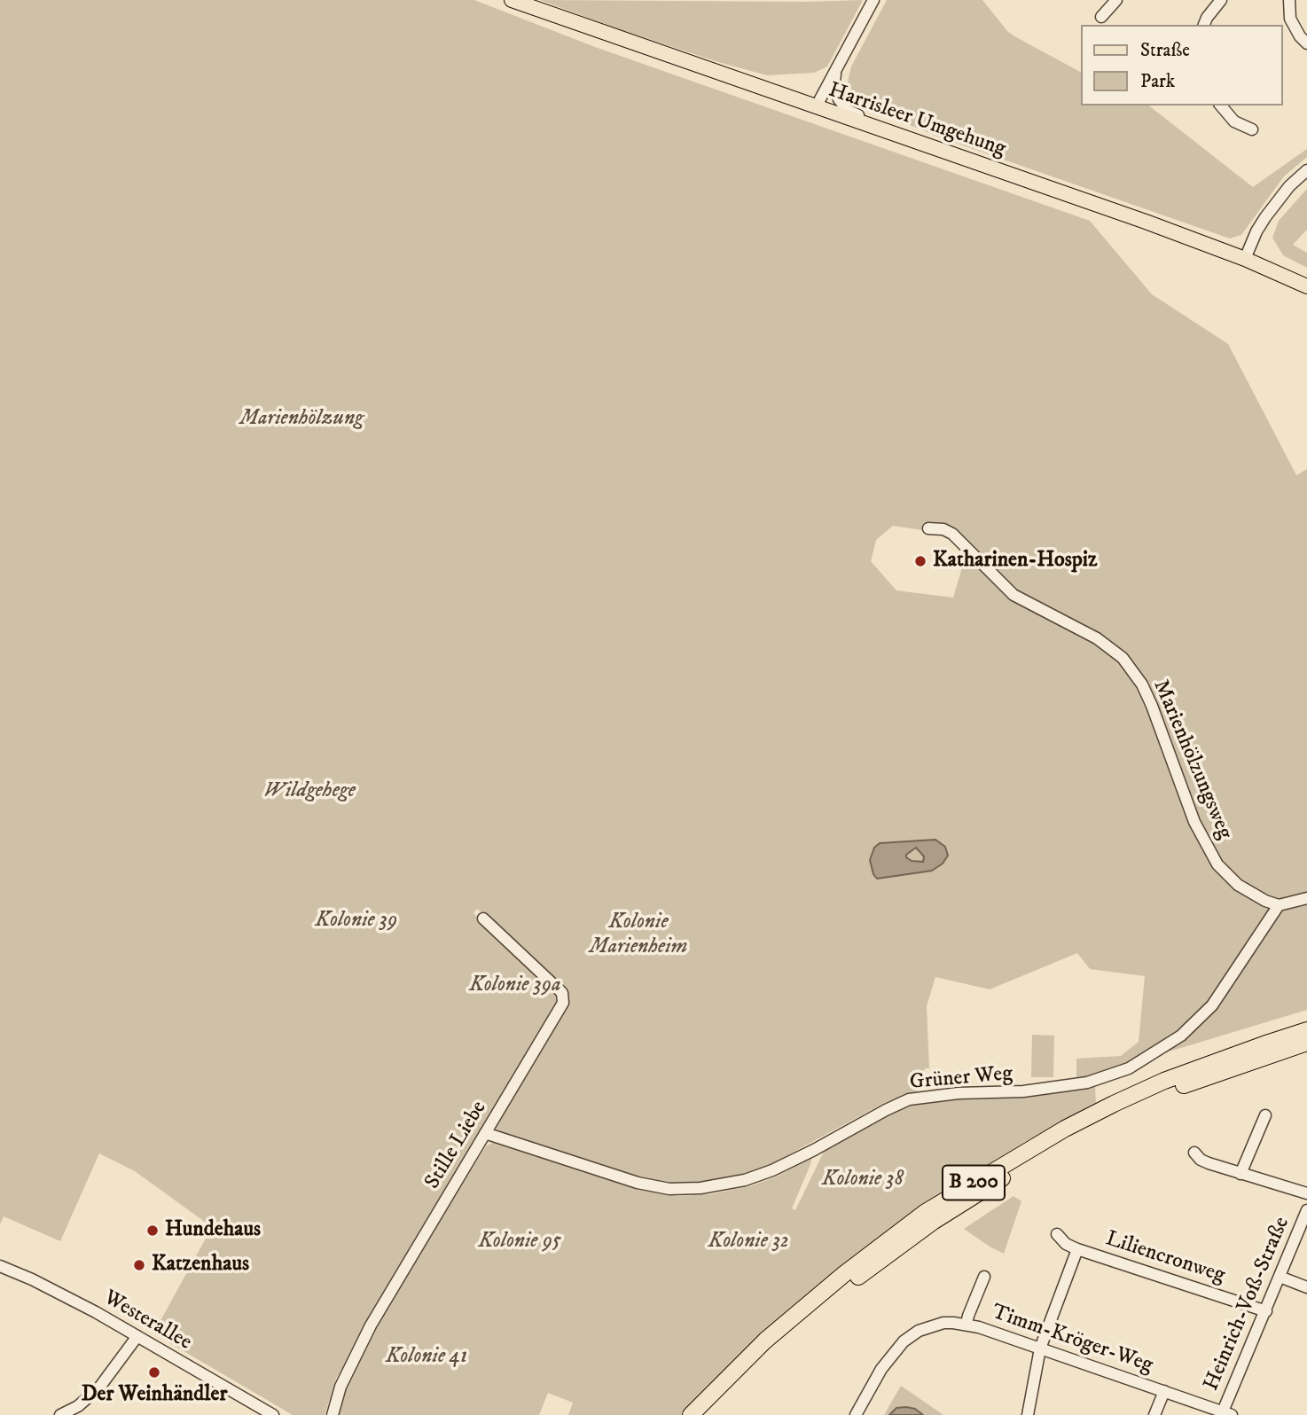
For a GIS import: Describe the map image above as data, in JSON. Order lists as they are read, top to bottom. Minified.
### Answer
{"streets":{"highway":["B 200"],"main road":["Harrisleer Umgehung"],"street":["Marienhölzungsweg","Grüner Weg","Stille Liebe","Liliencronweg","Heinrich-Voß-Straße","Westerallee","Timm-Kröger-Weg"]},"crossings":[["Marienhölzungsweg","Grüner Weg"],["Grüner Weg","Stille Liebe"],["Liliencronweg","Heinrich-Voß-Straße"],["Heinrich-Voß-Straße","Timm-Kröger-Weg"]],"parks":["Marienhölzung","Wildgehege","Kolonie 39","Kolonie Marienheim","Kolonie 39a","Kolonie 38","Kolonie 95","Kolonie 32","Kolonie 41"],"places":["Katharinen-Hospiz","Hundehaus","Katzenhaus","Der Weinhändler"],"legend":["Straße","Park"]}
